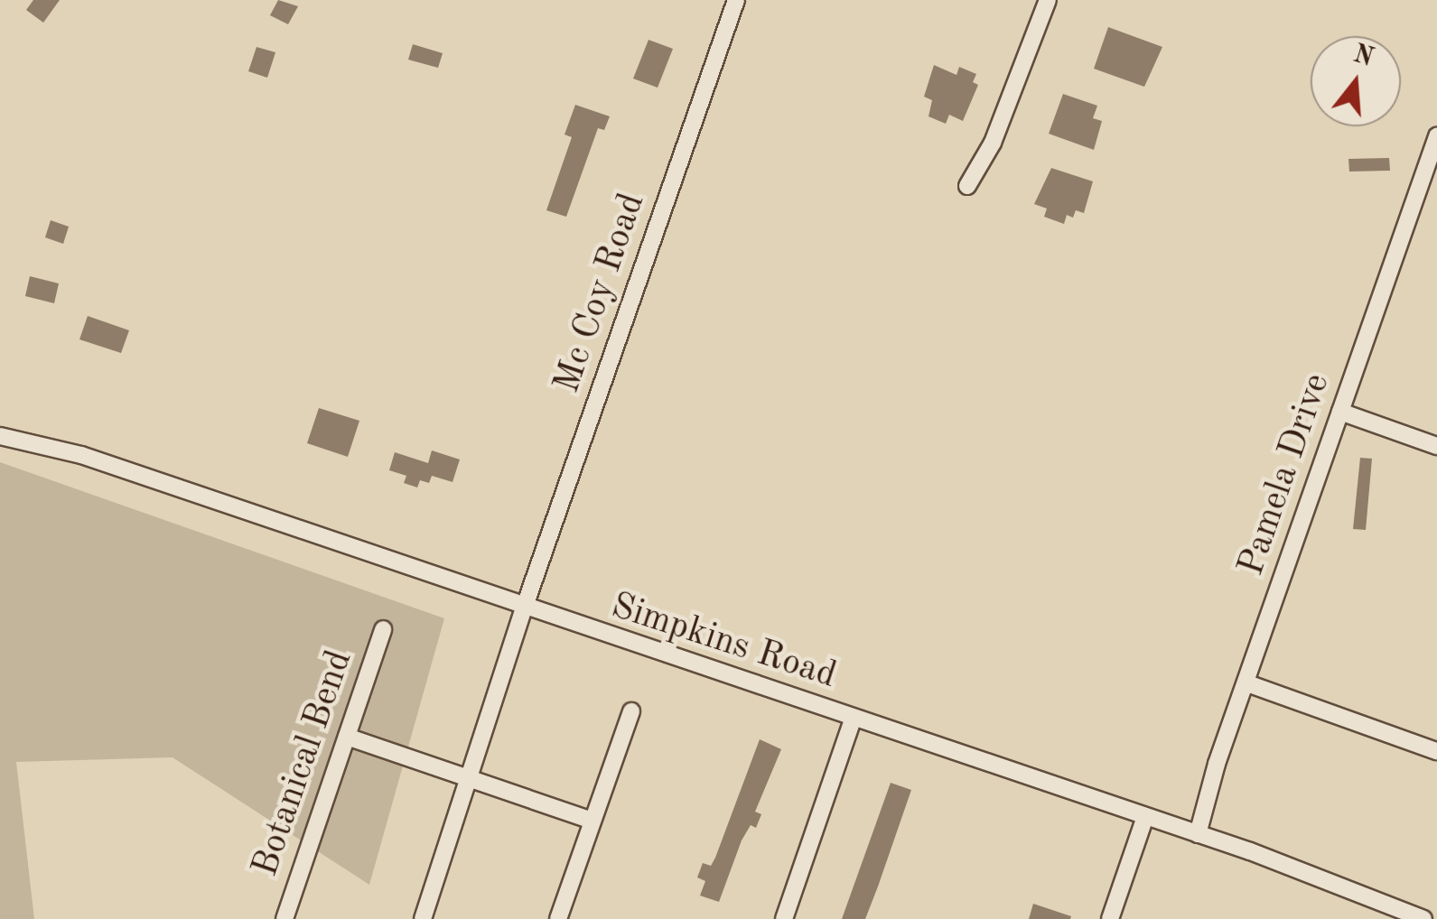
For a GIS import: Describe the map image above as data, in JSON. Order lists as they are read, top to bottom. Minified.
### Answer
{"streets":{"street":["Mc Coy Road","Pamela Drive","Simpkins Road","Botanical Bend"]},"crossings":[["Mc Coy Road","Simpkins Road"],["Pamela Drive","Simpkins Road"]],"north":"top"}
